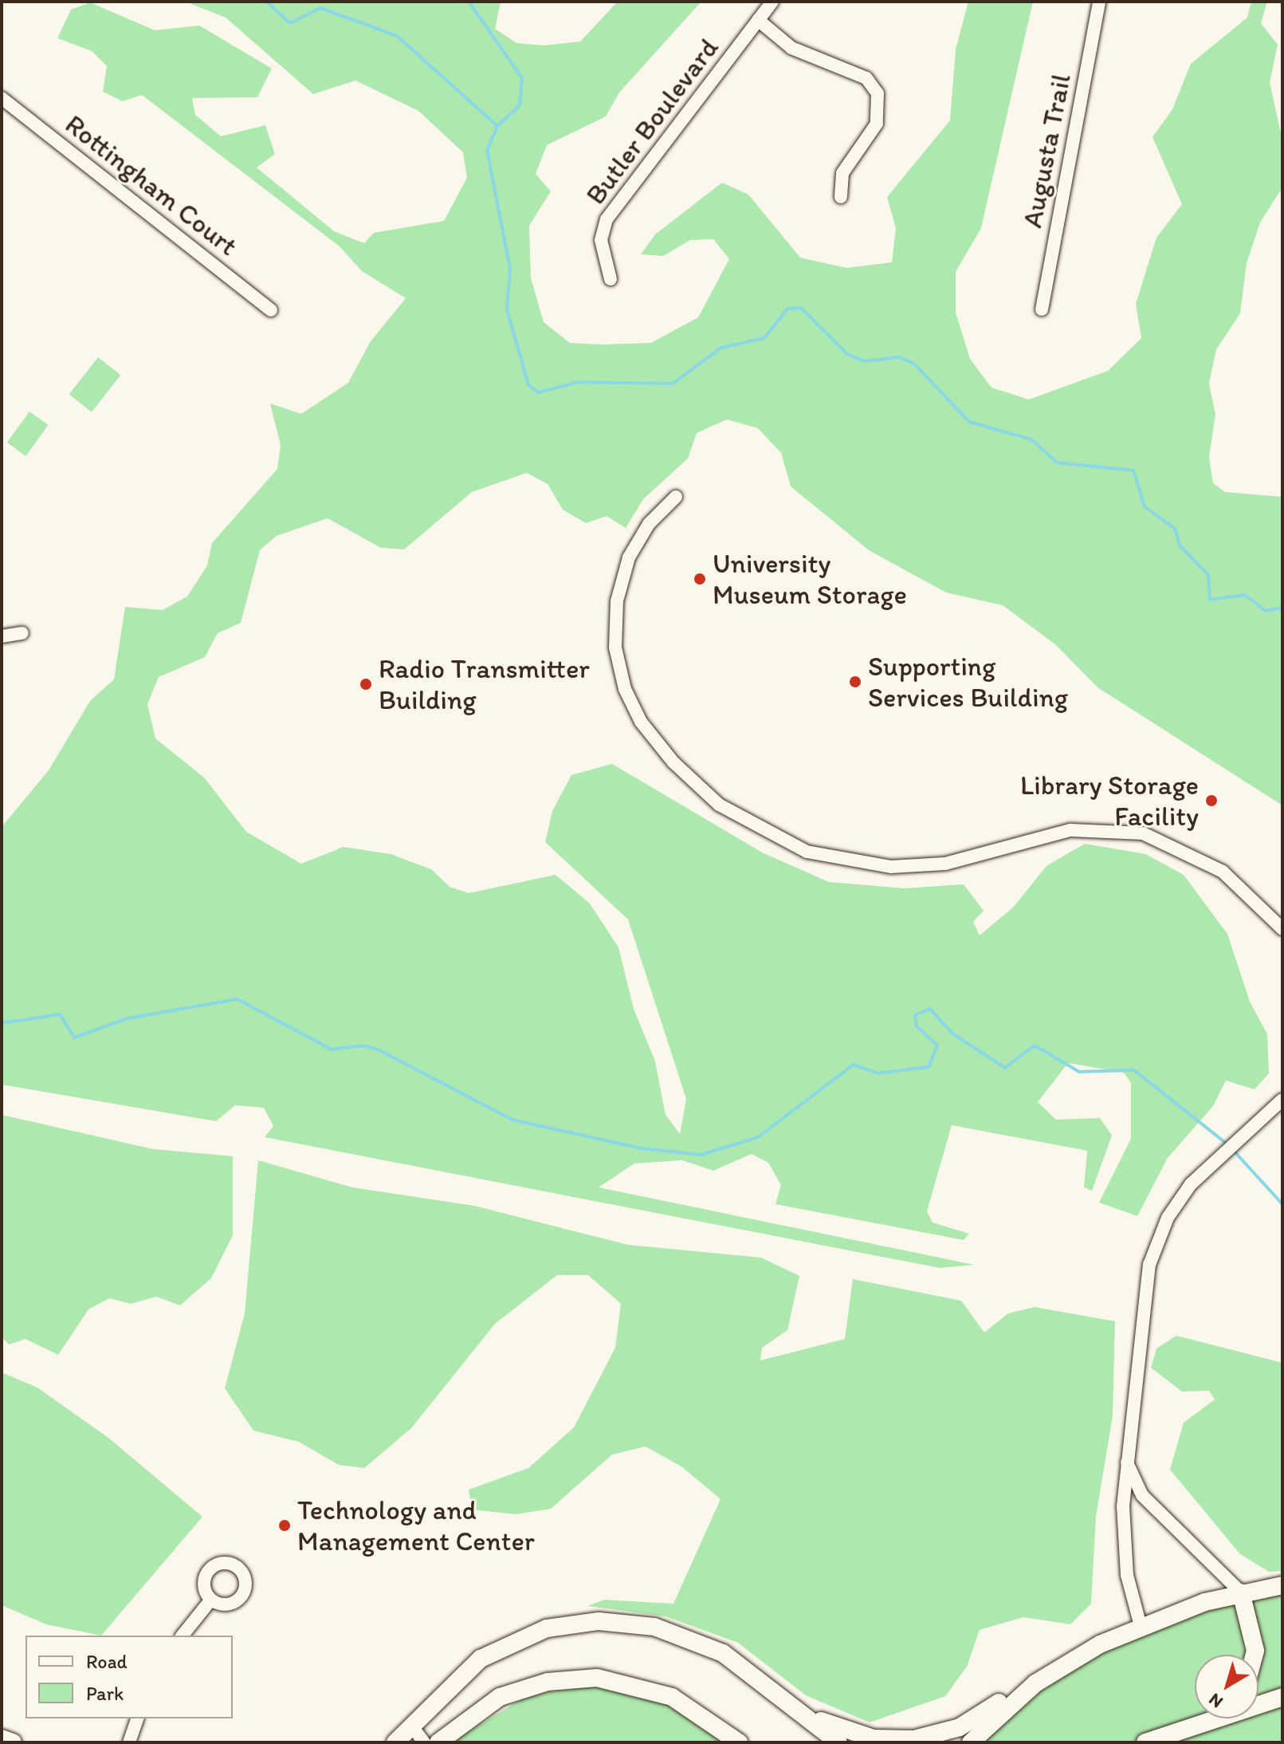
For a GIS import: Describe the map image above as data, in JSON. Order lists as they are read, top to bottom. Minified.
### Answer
{"streets":{"street":["Butler Boulevard","Augusta Trail","Rottingham Court"]},"places":["University Museum Storage","Supporting Services Building","Radio Transmitter Building","Library Storage Facility","Technology and Management Center"],"legend":["Road","Park"],"north":"bottom left"}
